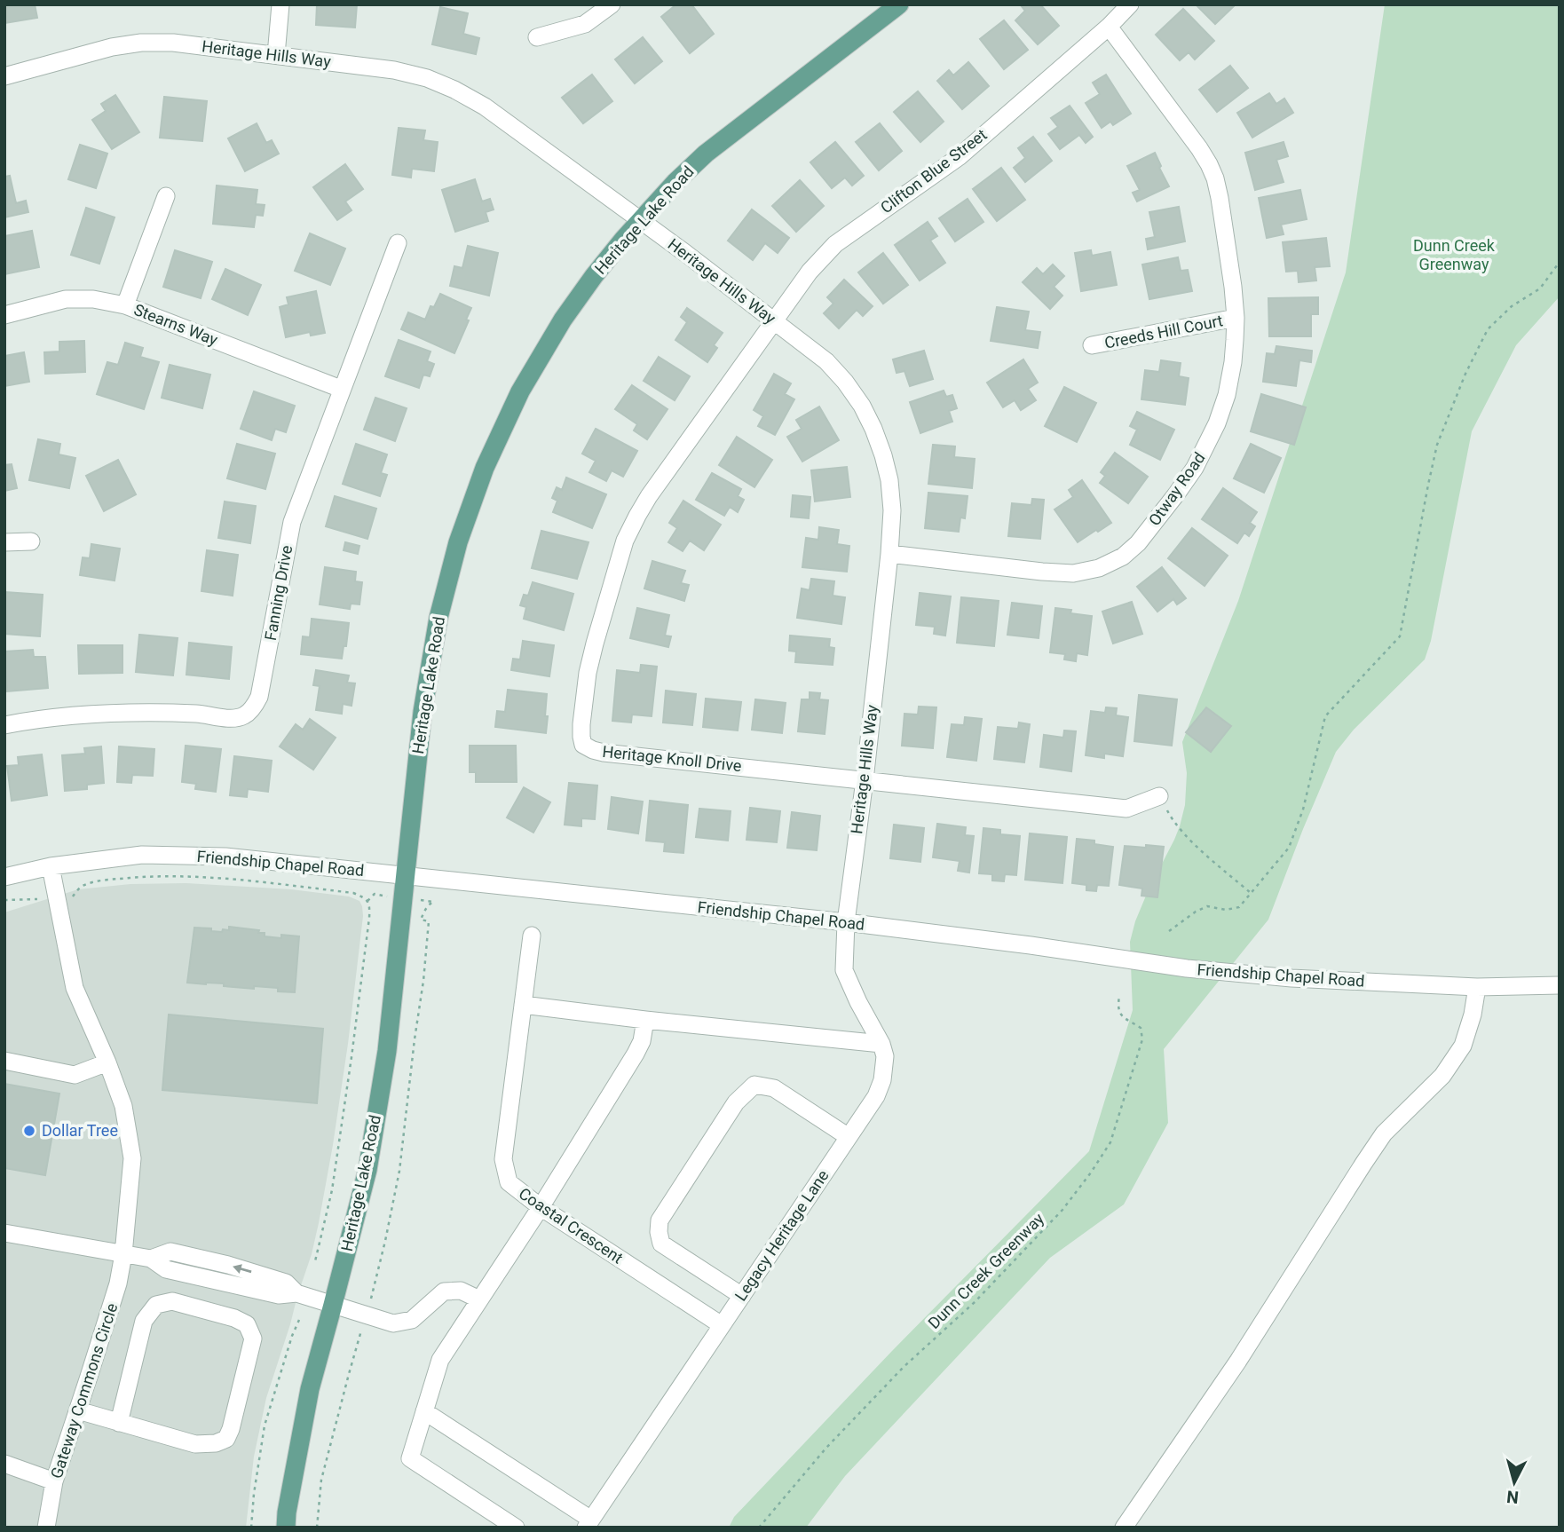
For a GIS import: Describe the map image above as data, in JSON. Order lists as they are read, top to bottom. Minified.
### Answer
{"streets":{"main road":["Heritage Lake Road"],"street":["Heritage Hills Way","Clifton Blue Street","Stearns Way","Creeds Hill Court","Otway Road","Fanning Drive","Heritage Knoll Drive","Friendship Chapel Road","Coastal Crescent","Legacy Heritage Lane","Gateway Commons Circle"],"path":["Dunn Creek Greenway"]},"crossings":[["Heritage Hills Way","Clifton Blue Street"],["Heritage Hills Way","Heritage Lake Road"],["Heritage Hills Way","Otway Road"],["Heritage Hills Way","Heritage Knoll Drive"],["Heritage Hills Way","Friendship Chapel Road"],["Heritage Hills Way","Legacy Heritage Lane"],["Clifton Blue Street","Otway Road"],["Clifton Blue Street","Heritage Knoll Drive"],["Heritage Lake Road","Friendship Chapel Road"],["Stearns Way","Fanning Drive"],["Creeds Hill Court","Otway Road"],["Friendship Chapel Road","Legacy Heritage Lane"],["Friendship Chapel Road","Gateway Commons Circle"],["Coastal Crescent","Legacy Heritage Lane"]],"parks":["Dunn Creek Greenway"],"places":["Dollar Tree"],"north":"bottom"}
